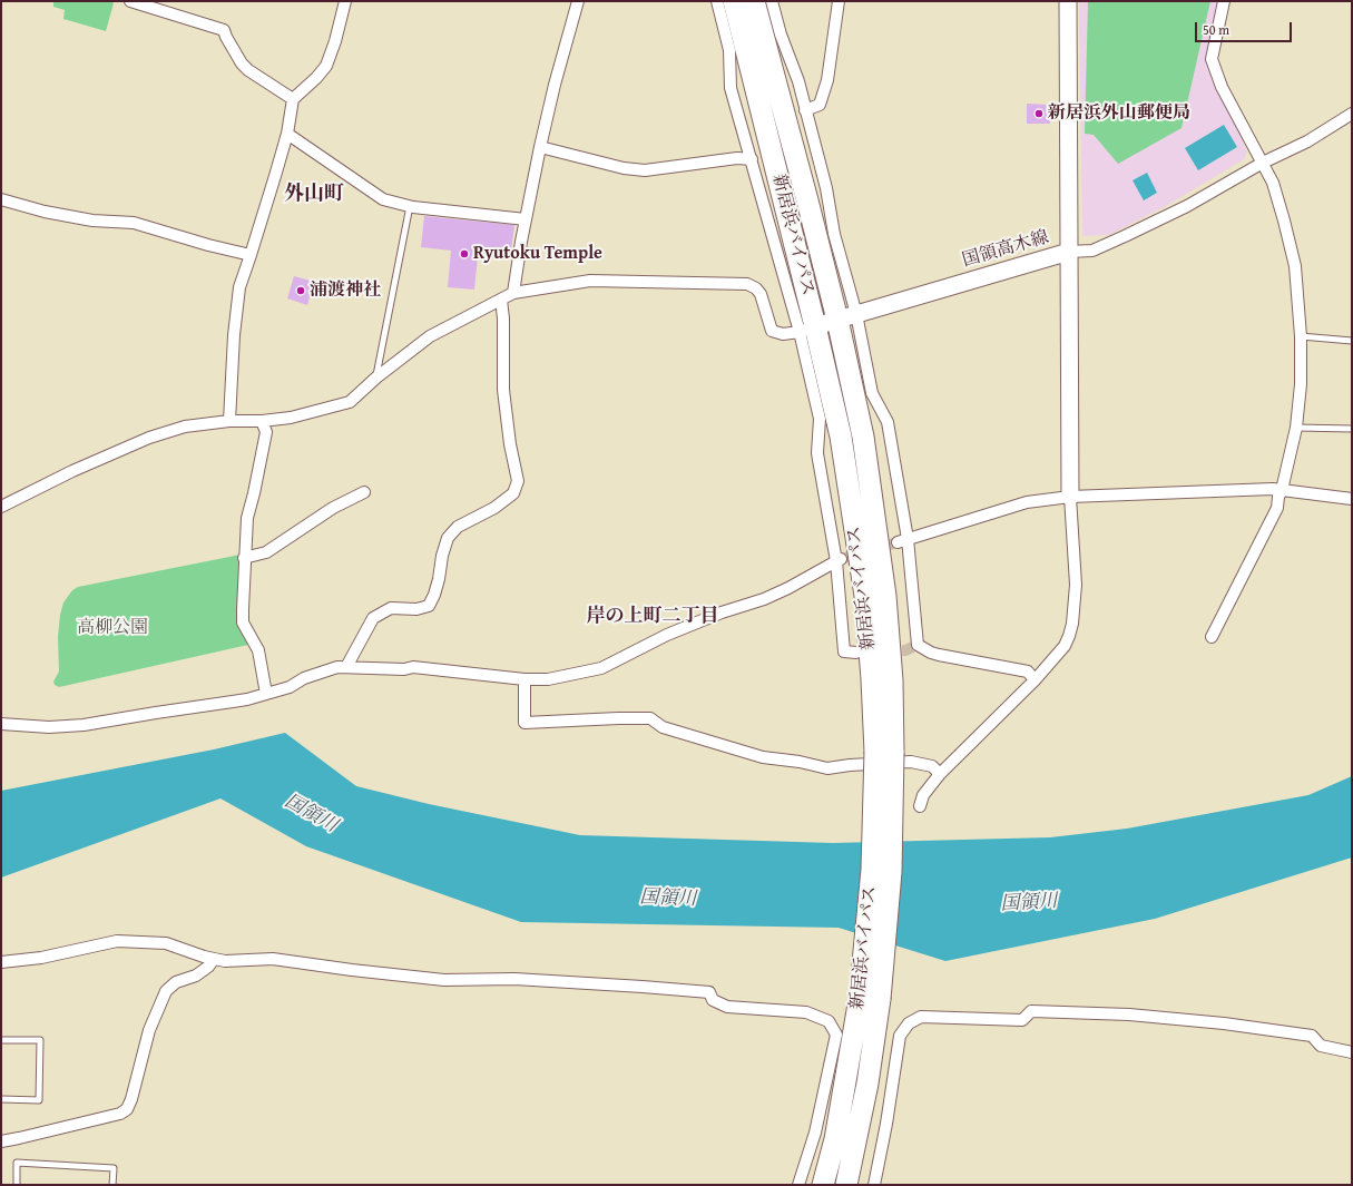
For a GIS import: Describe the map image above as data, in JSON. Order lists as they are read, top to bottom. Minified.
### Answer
{"streets":{"highway":["新居浜バイパス"],"main road":["国領高木線"]},"crossings":[["新居浜バイパス","国領高木線"]],"districts":["外山町","岸の上町二丁目"],"water":["国領川"],"parks":["高柳公園"],"places":["新居浜外山郵便局","Ryutoku Temple","浦渡神社"],"scale_bar":"50 m"}
